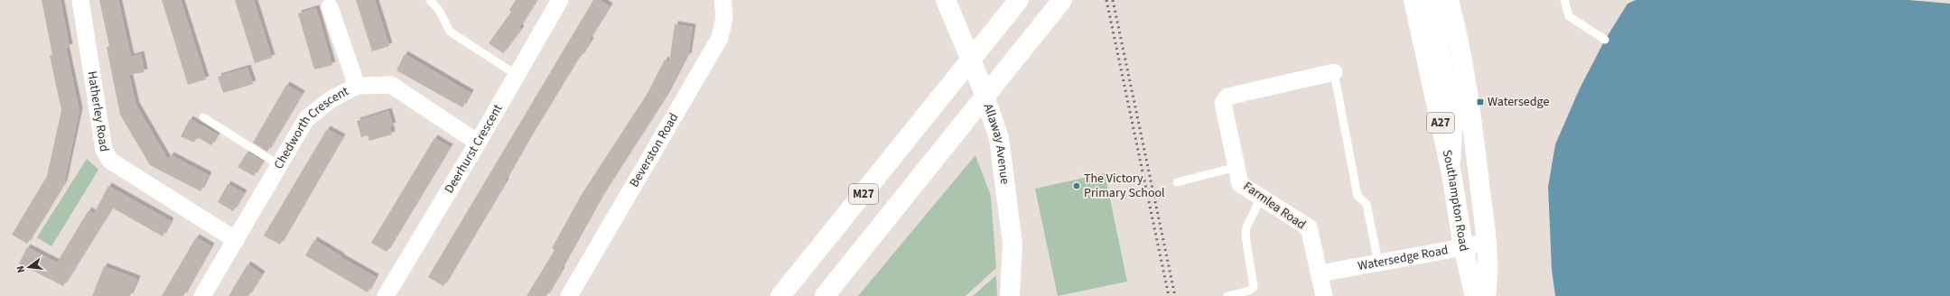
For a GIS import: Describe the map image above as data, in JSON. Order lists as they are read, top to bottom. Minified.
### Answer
{"streets":{"main road":["A27","Allaway Avenue","M27","Southampton Road"],"street":["Hatherley Road","Chedworth Crescent","Deerhurst Crescent","Beverston Road","Farmlea Road","Watersedge Road"]},"crossings":[["Hatherley Road","Chedworth Crescent"],["Chedworth Crescent","Deerhurst Crescent"],["Southampton Road","Watersedge Road"],["Farmlea Road","Watersedge Road"]],"places":{"transit":["Watersedge"],"other":["The Victory Primary School"]},"north":"left"}
